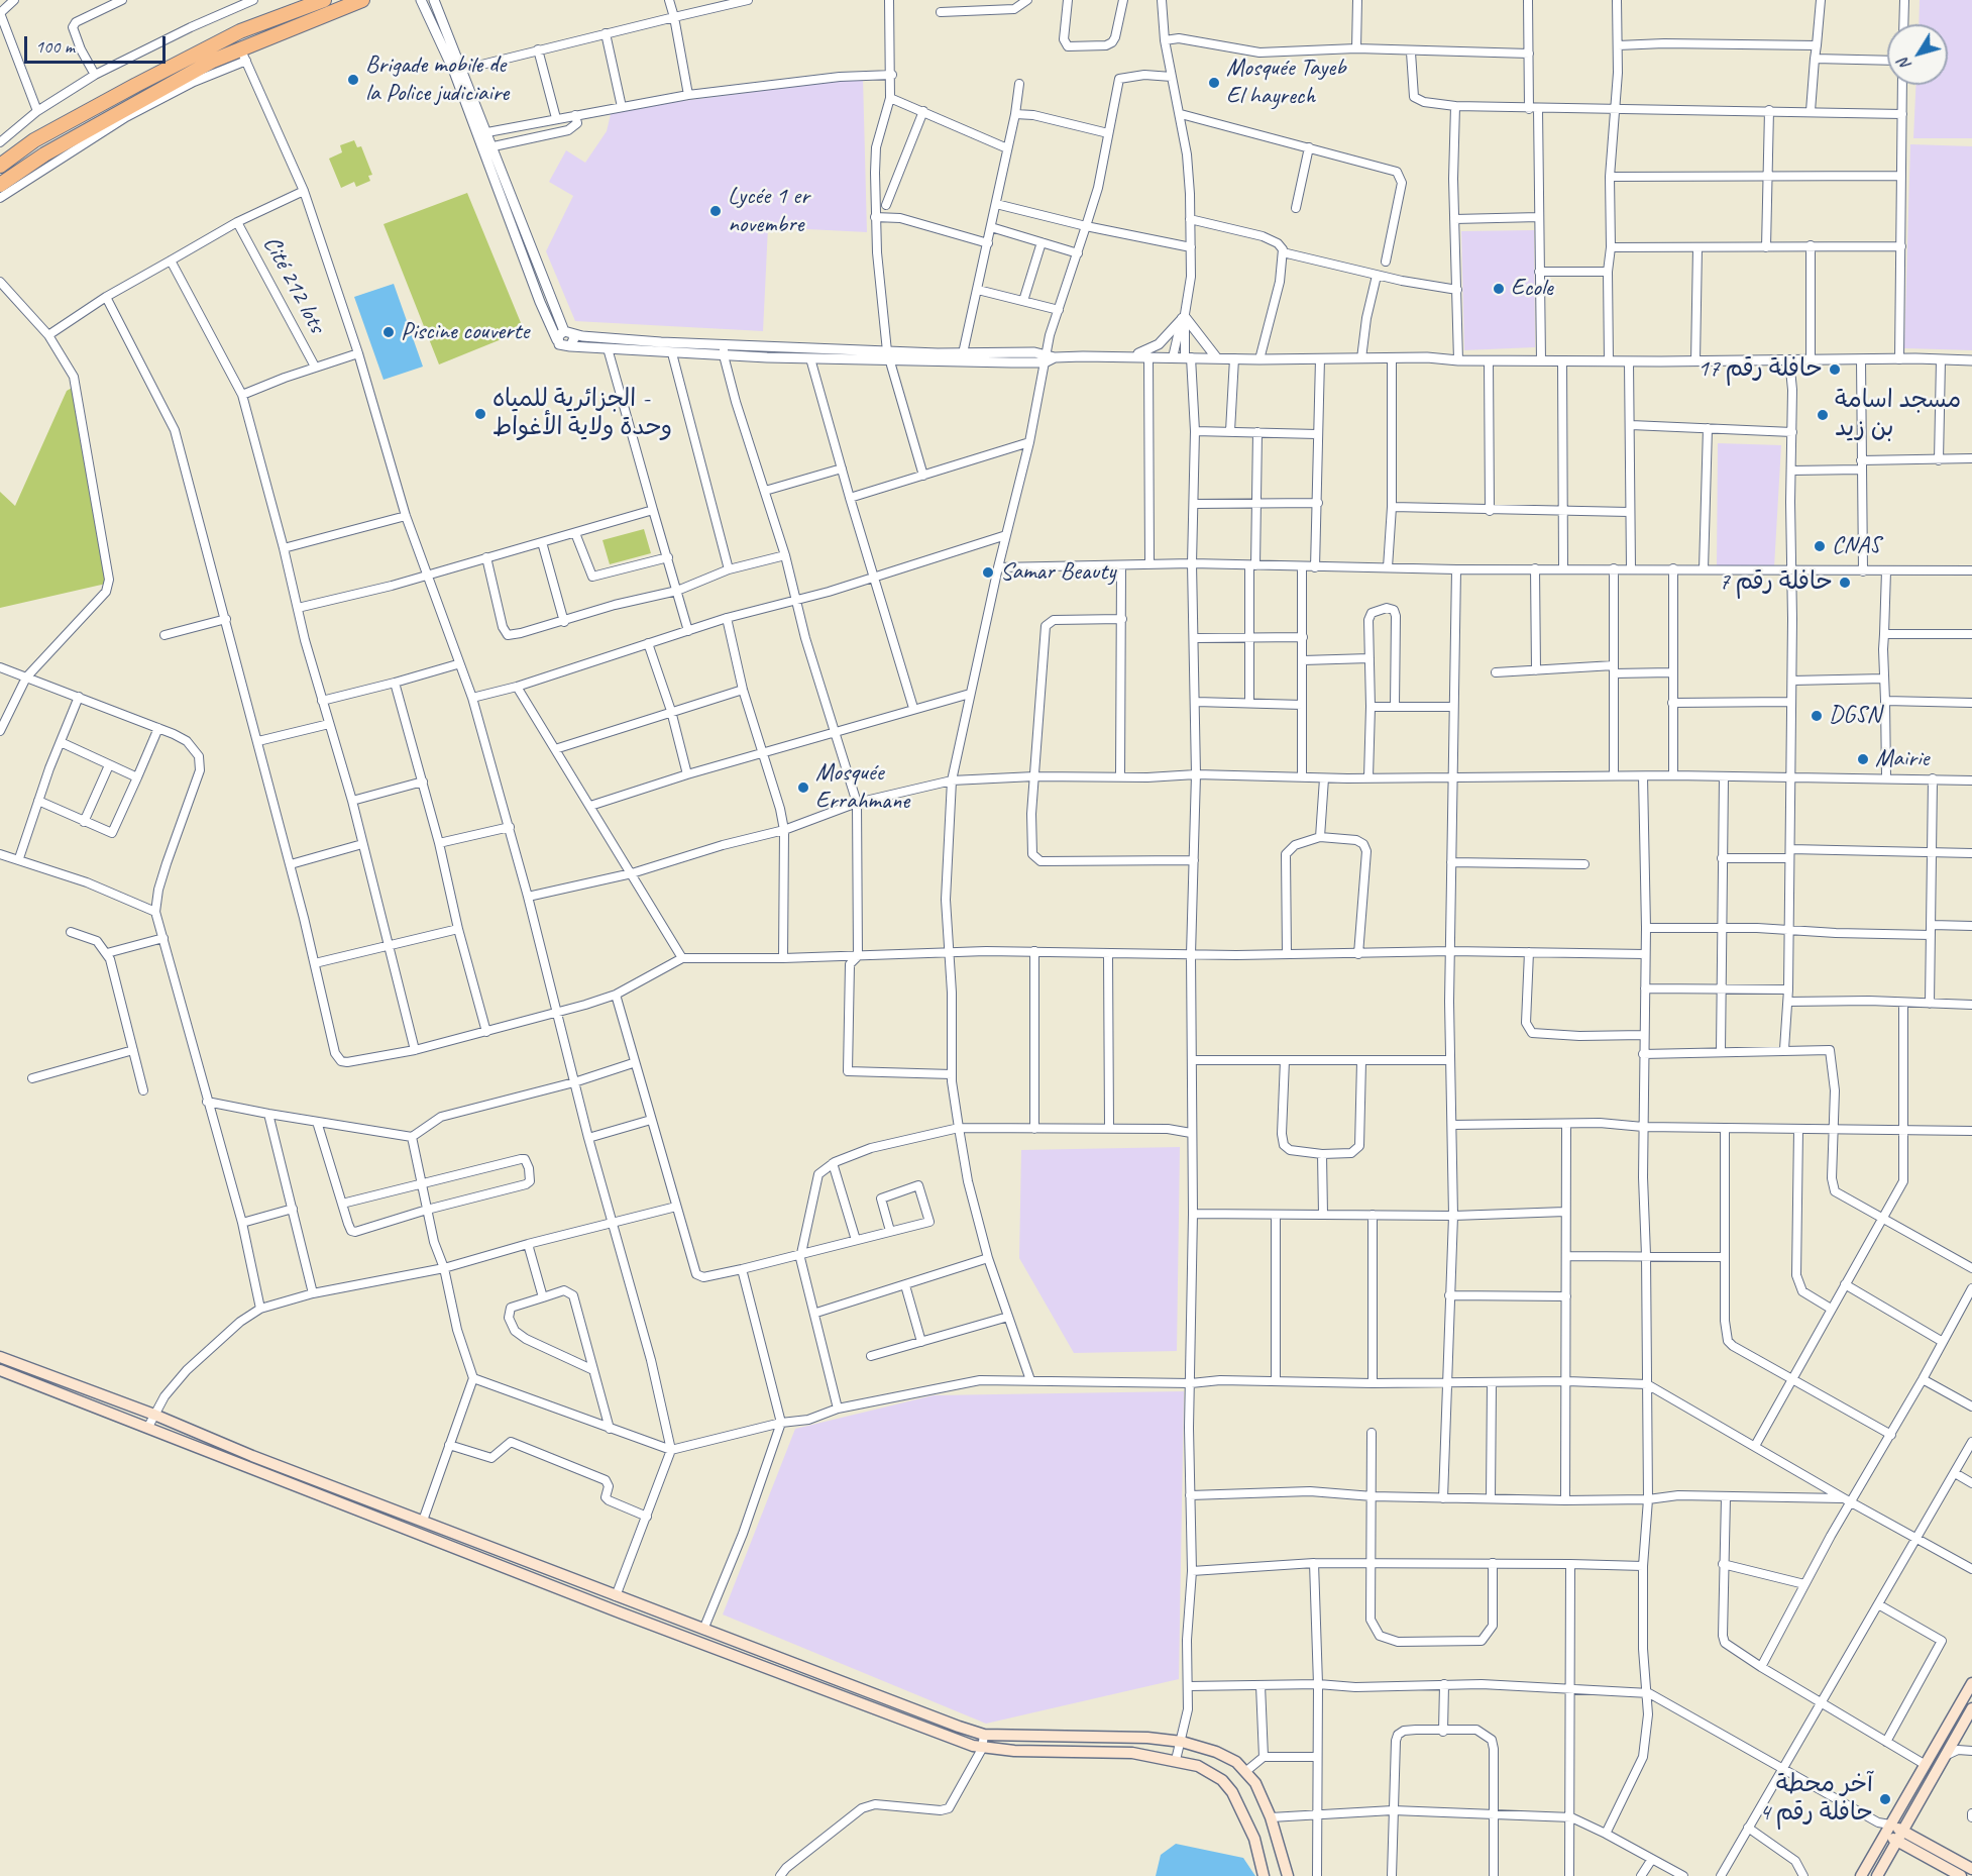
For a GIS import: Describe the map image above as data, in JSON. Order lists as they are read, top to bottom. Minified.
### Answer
{"streets":{"street":["Cité 212 lots"]},"places":["Brigade mobile de la Police judiciaire","Mosquée Tayeb El hayrech","Lycée 1 er novembre","Ecole","Piscine couverte","حافلة رقم 17","الجزائرية للمياه - وحدة ولاية الأغواط","مسجد اسامة بن زيد","CNAS","Samar Beauty","حافلة رقم 7","DGSN","Mairie","Mosquée Errahmane","آخر محطة حافلة رقم 4"],"scale_bar":"100 m","north":"bottom left"}
